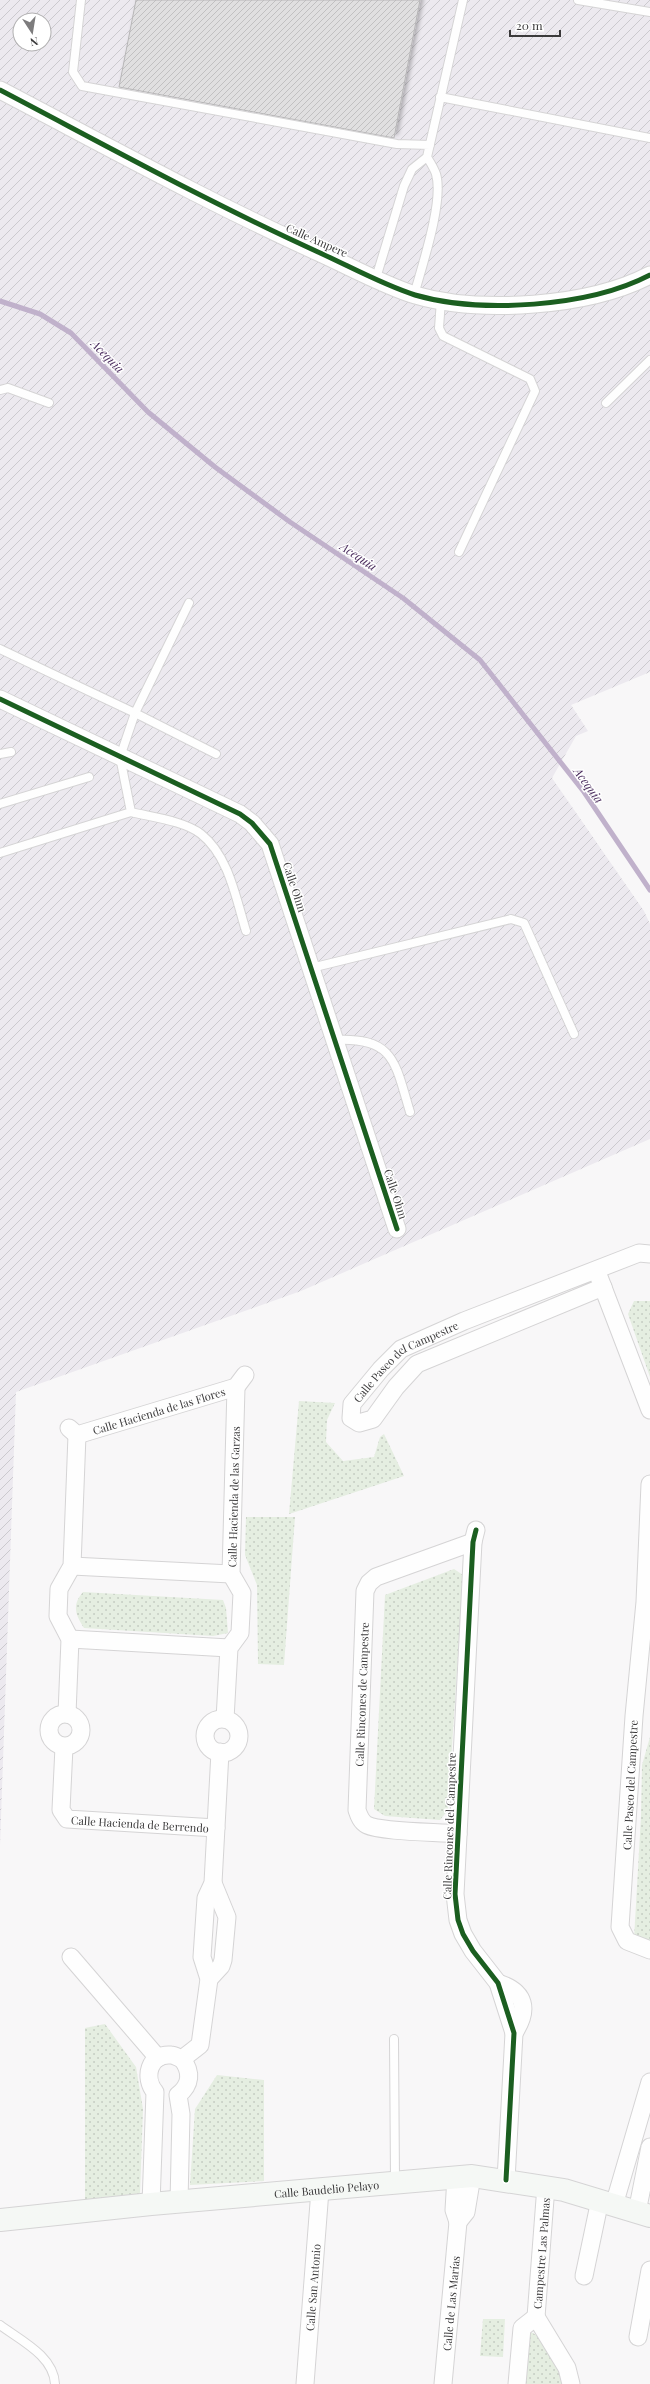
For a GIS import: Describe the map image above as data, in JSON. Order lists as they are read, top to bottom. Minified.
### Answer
{"streets":{"street":["Calle Ampere","Calle Ohm","Calle Paseo del Campestre","Calle Hacienda de las Flores","Calle Hacienda de las Garzas","Calle Rincones de Campestre","Calle Hacienda de Berrendo","Calle Rincones del Campestre","Calle Baudelio Pelayo","Campestre Las Palmas","Calle San Antonio","Calle de Las Marías"]},"crossings":[["Calle Hacienda de las Flores","Calle Hacienda de las Garzas"],["Calle Rincones de Campestre","Calle Rincones del Campestre"],["Calle Rincones del Campestre","Calle Baudelio Pelayo"],["Calle Baudelio Pelayo","Campestre Las Palmas"],["Calle Baudelio Pelayo","Calle San Antonio"],["Calle Baudelio Pelayo","Calle de Las Marías"]],"water":["Acequia"],"scale_bar":"20 m","north":"bottom"}
